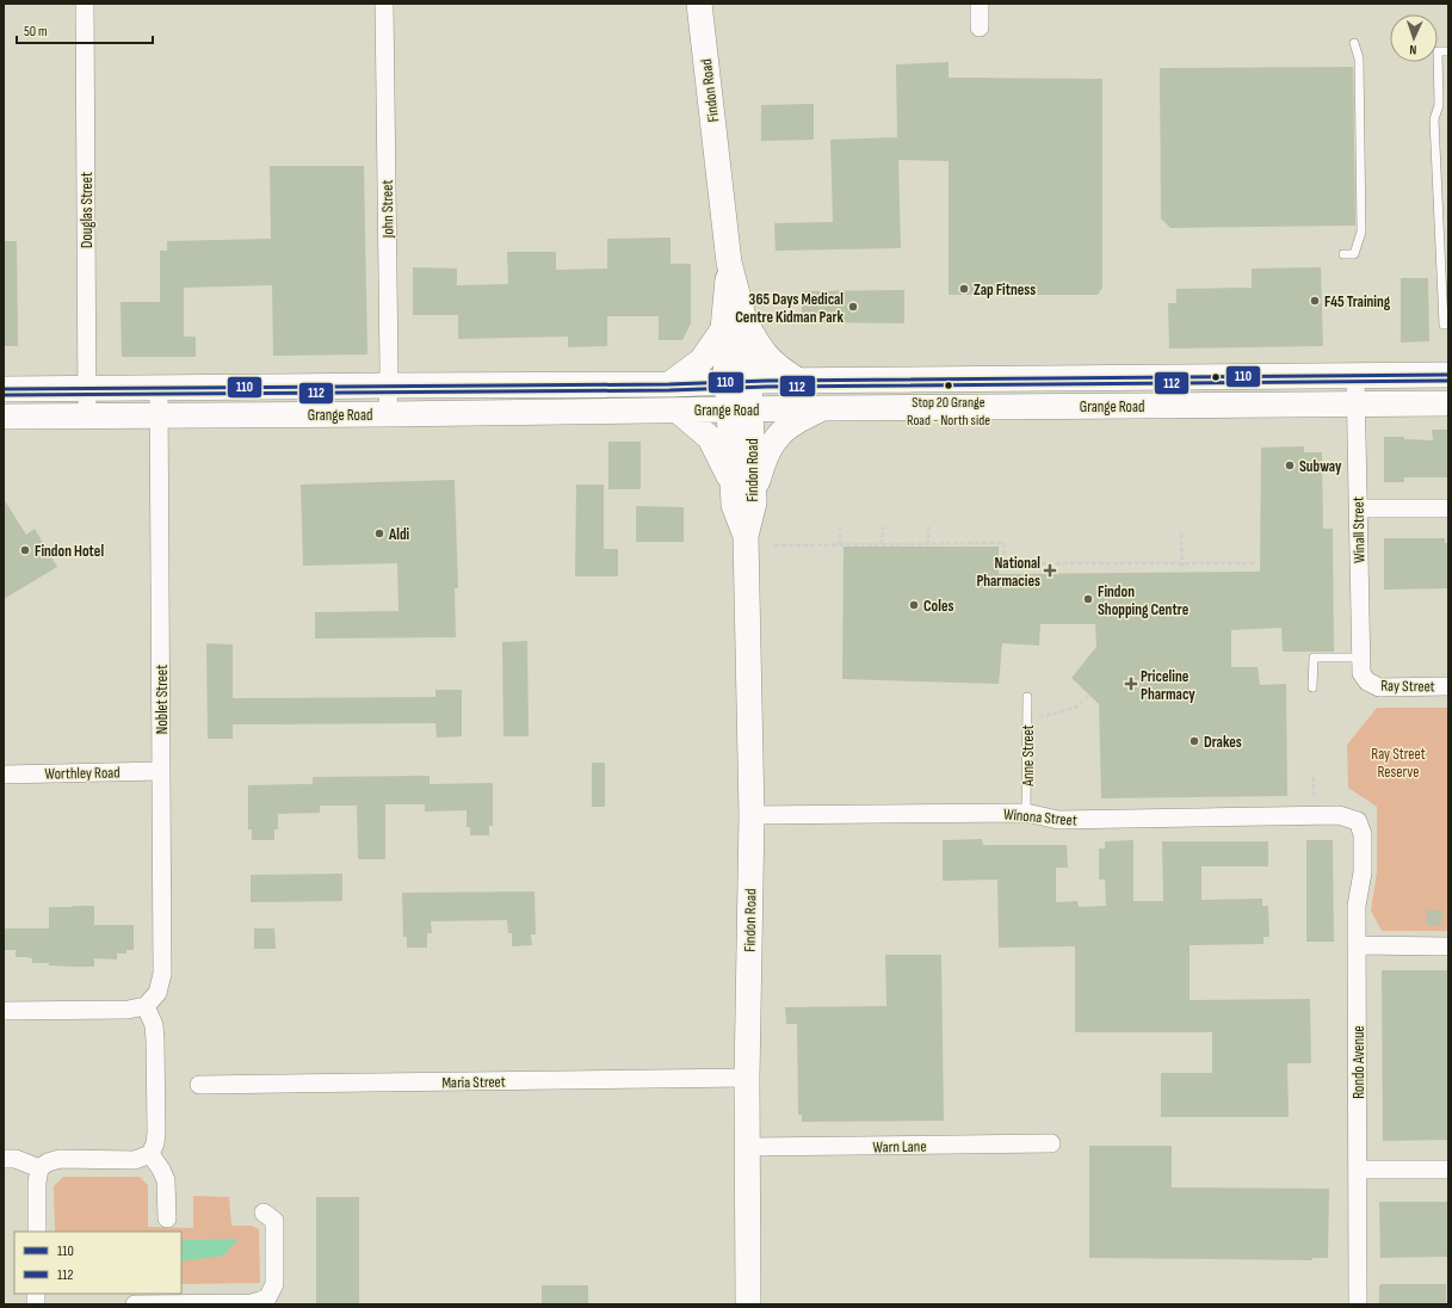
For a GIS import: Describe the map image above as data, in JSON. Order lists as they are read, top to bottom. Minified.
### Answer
{"streets":{"main road":["Findon Road","Grange Road"],"street":["John Street","Douglas Street","Winall Street","Ray Street","Noblet Street","Worthley Road","Winona Street","Rondo Avenue","Maria Street","Warn Lane"],"lane":["Anne Street"]},"crossings":[["Findon Road","Grange Road"],["Findon Road","Winona Street"],["Findon Road","Maria Street"],["Findon Road","Warn Lane"],["John Street","Grange Road"],["Douglas Street","Grange Road"],["Grange Road","Winall Street"],["Grange Road","Noblet Street"],["Winall Street","Ray Street"],["Noblet Street","Worthley Road"],["Anne Street","Winona Street"],["Winona Street","Rondo Avenue"]],"parks":["Ray Street Reserve"],"places":{"other":["Zap Fitness","F45 Training","365 Days Medical Centre Kidman Park","Stop 20 Grange Road - North side","Subway","Aldi","Findon Hotel","Findon Shopping Centre","Coles","Drakes"],"health":["National Pharmacies","Priceline Pharmacy"]},"lines":["transit line 110","transit line 112"],"legend":["110","112"],"scale_bar":"50 m","north":"bottom"}
